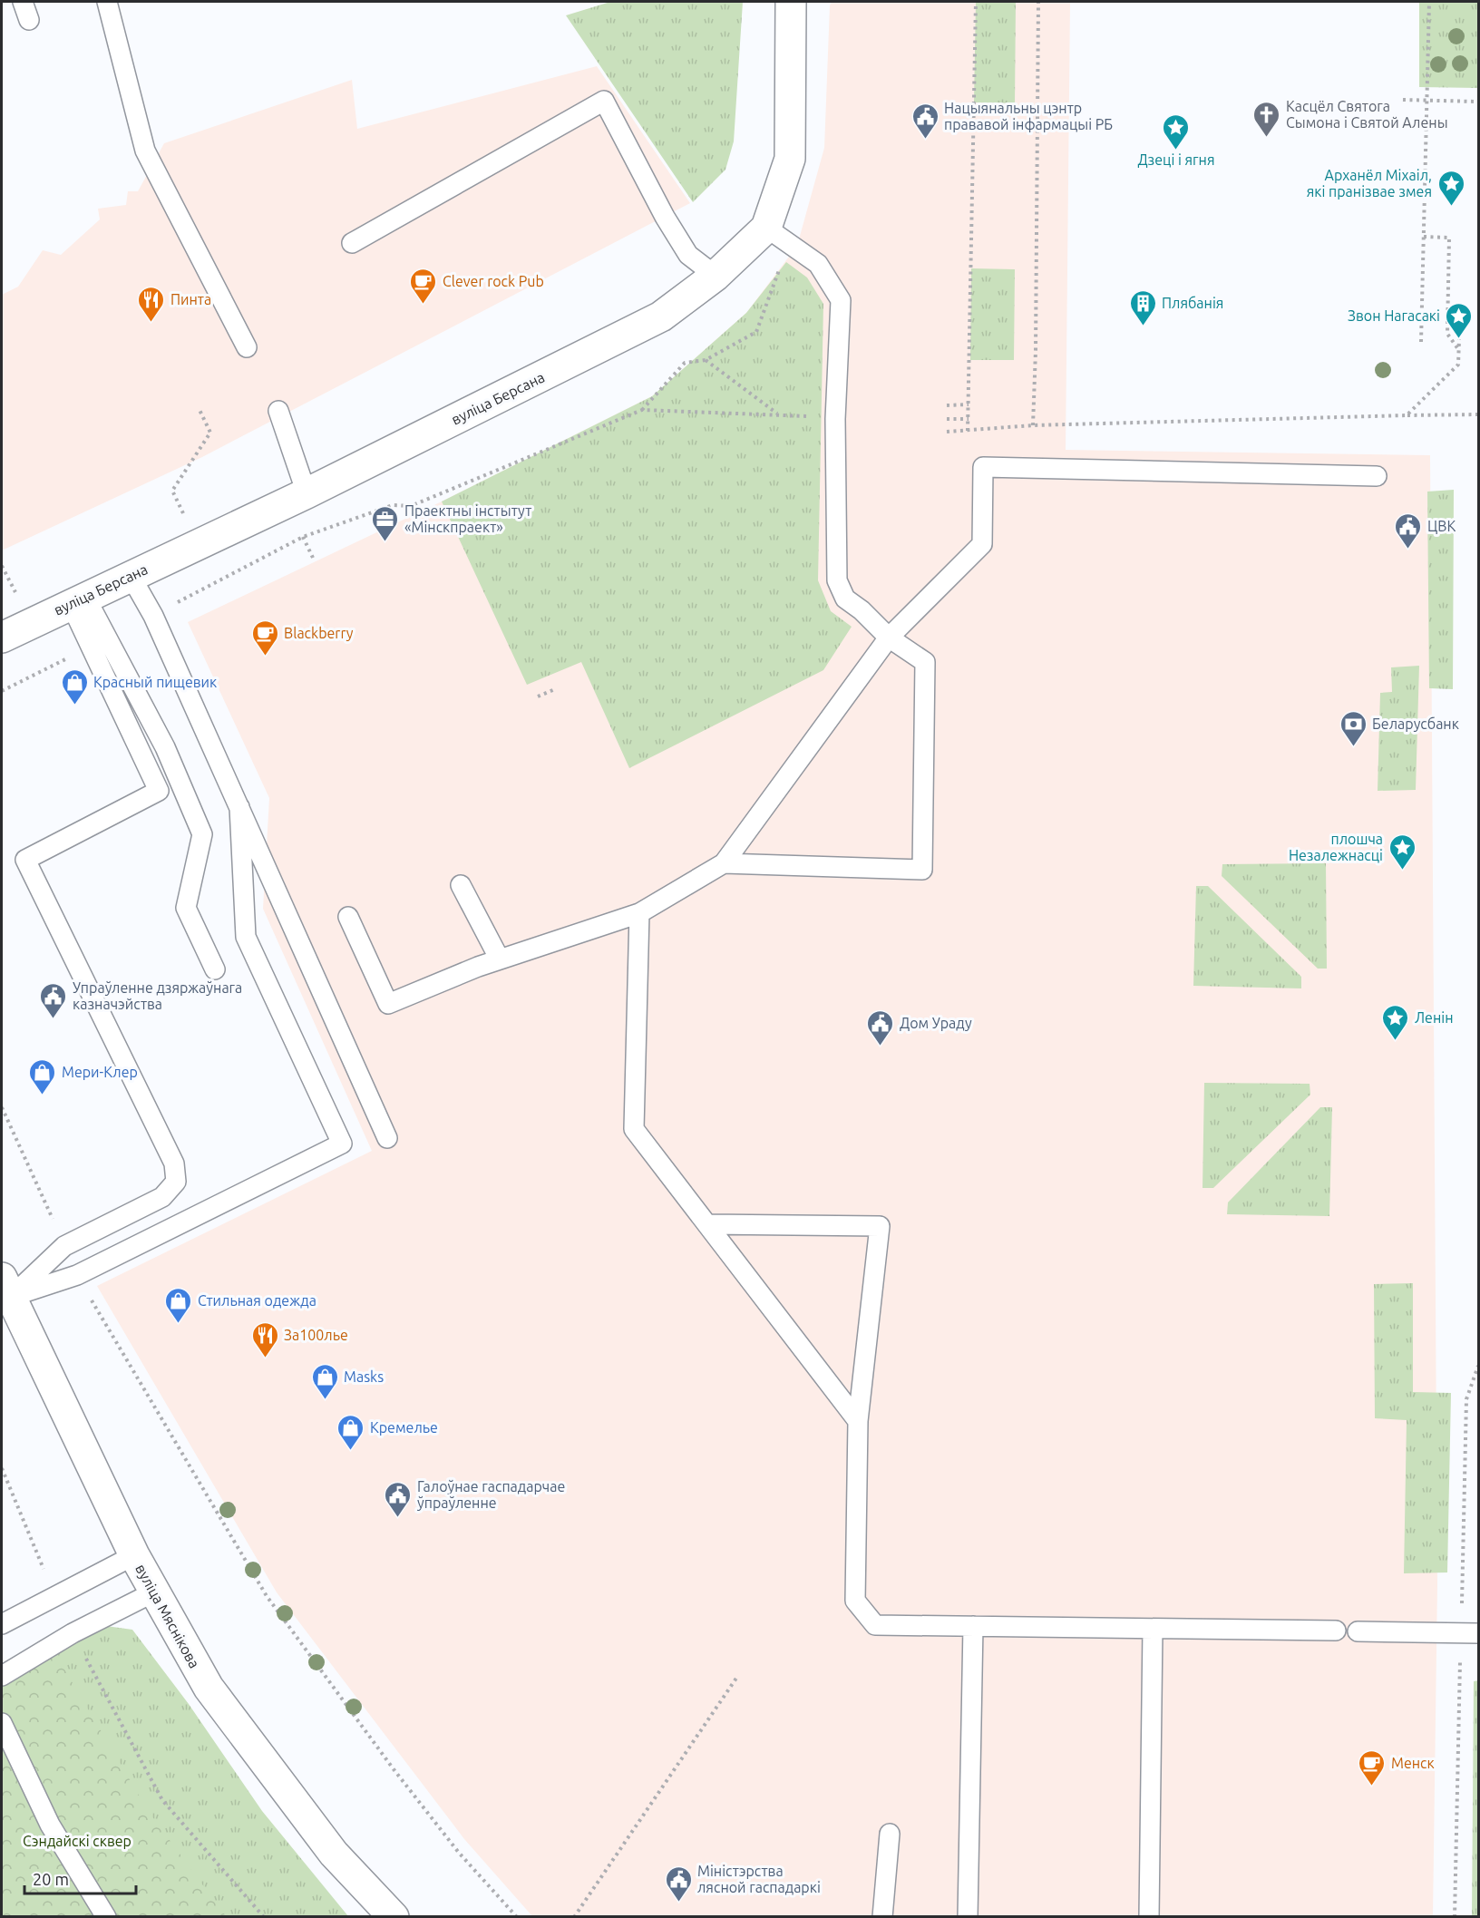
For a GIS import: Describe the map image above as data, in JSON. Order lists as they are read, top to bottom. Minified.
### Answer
{"streets":{"street":["вуліца Берсана","вуліца Мяснікова"]},"parks":["Сэндайскі сквер"],"places":{"church":["Касцёл Святога Сымона і Святой Алены"],"public building":["Нацыянальны цэнтр прававой інфармацыі РБ","ЦВК","Упраўленне дзяржаўнага казначэйства","Дом Ураду","Галоўнае гаспадарчае ўпраўленне","Міністэрства лясной гаспадаркі"],"place":["Дзеці і ягня","Арханёл Міхаіл, які пранізвае змея","Звон Нагасакі","плошча Незалежнасці","Ленін"],"cafe":["Clever rock Pub","Blackberry","Менск"],"restaurant":["Пинта","За100лье"],"building":["Плябанія"],"office":["Праектны інстытут «Мінскпраект»"],"shop":["Красный пищевик","Мери-Клер","Стильная одежда","Masks","Кремелье"],"bank":["Беларусбанк"]},"scale_bar":"20 m"}
